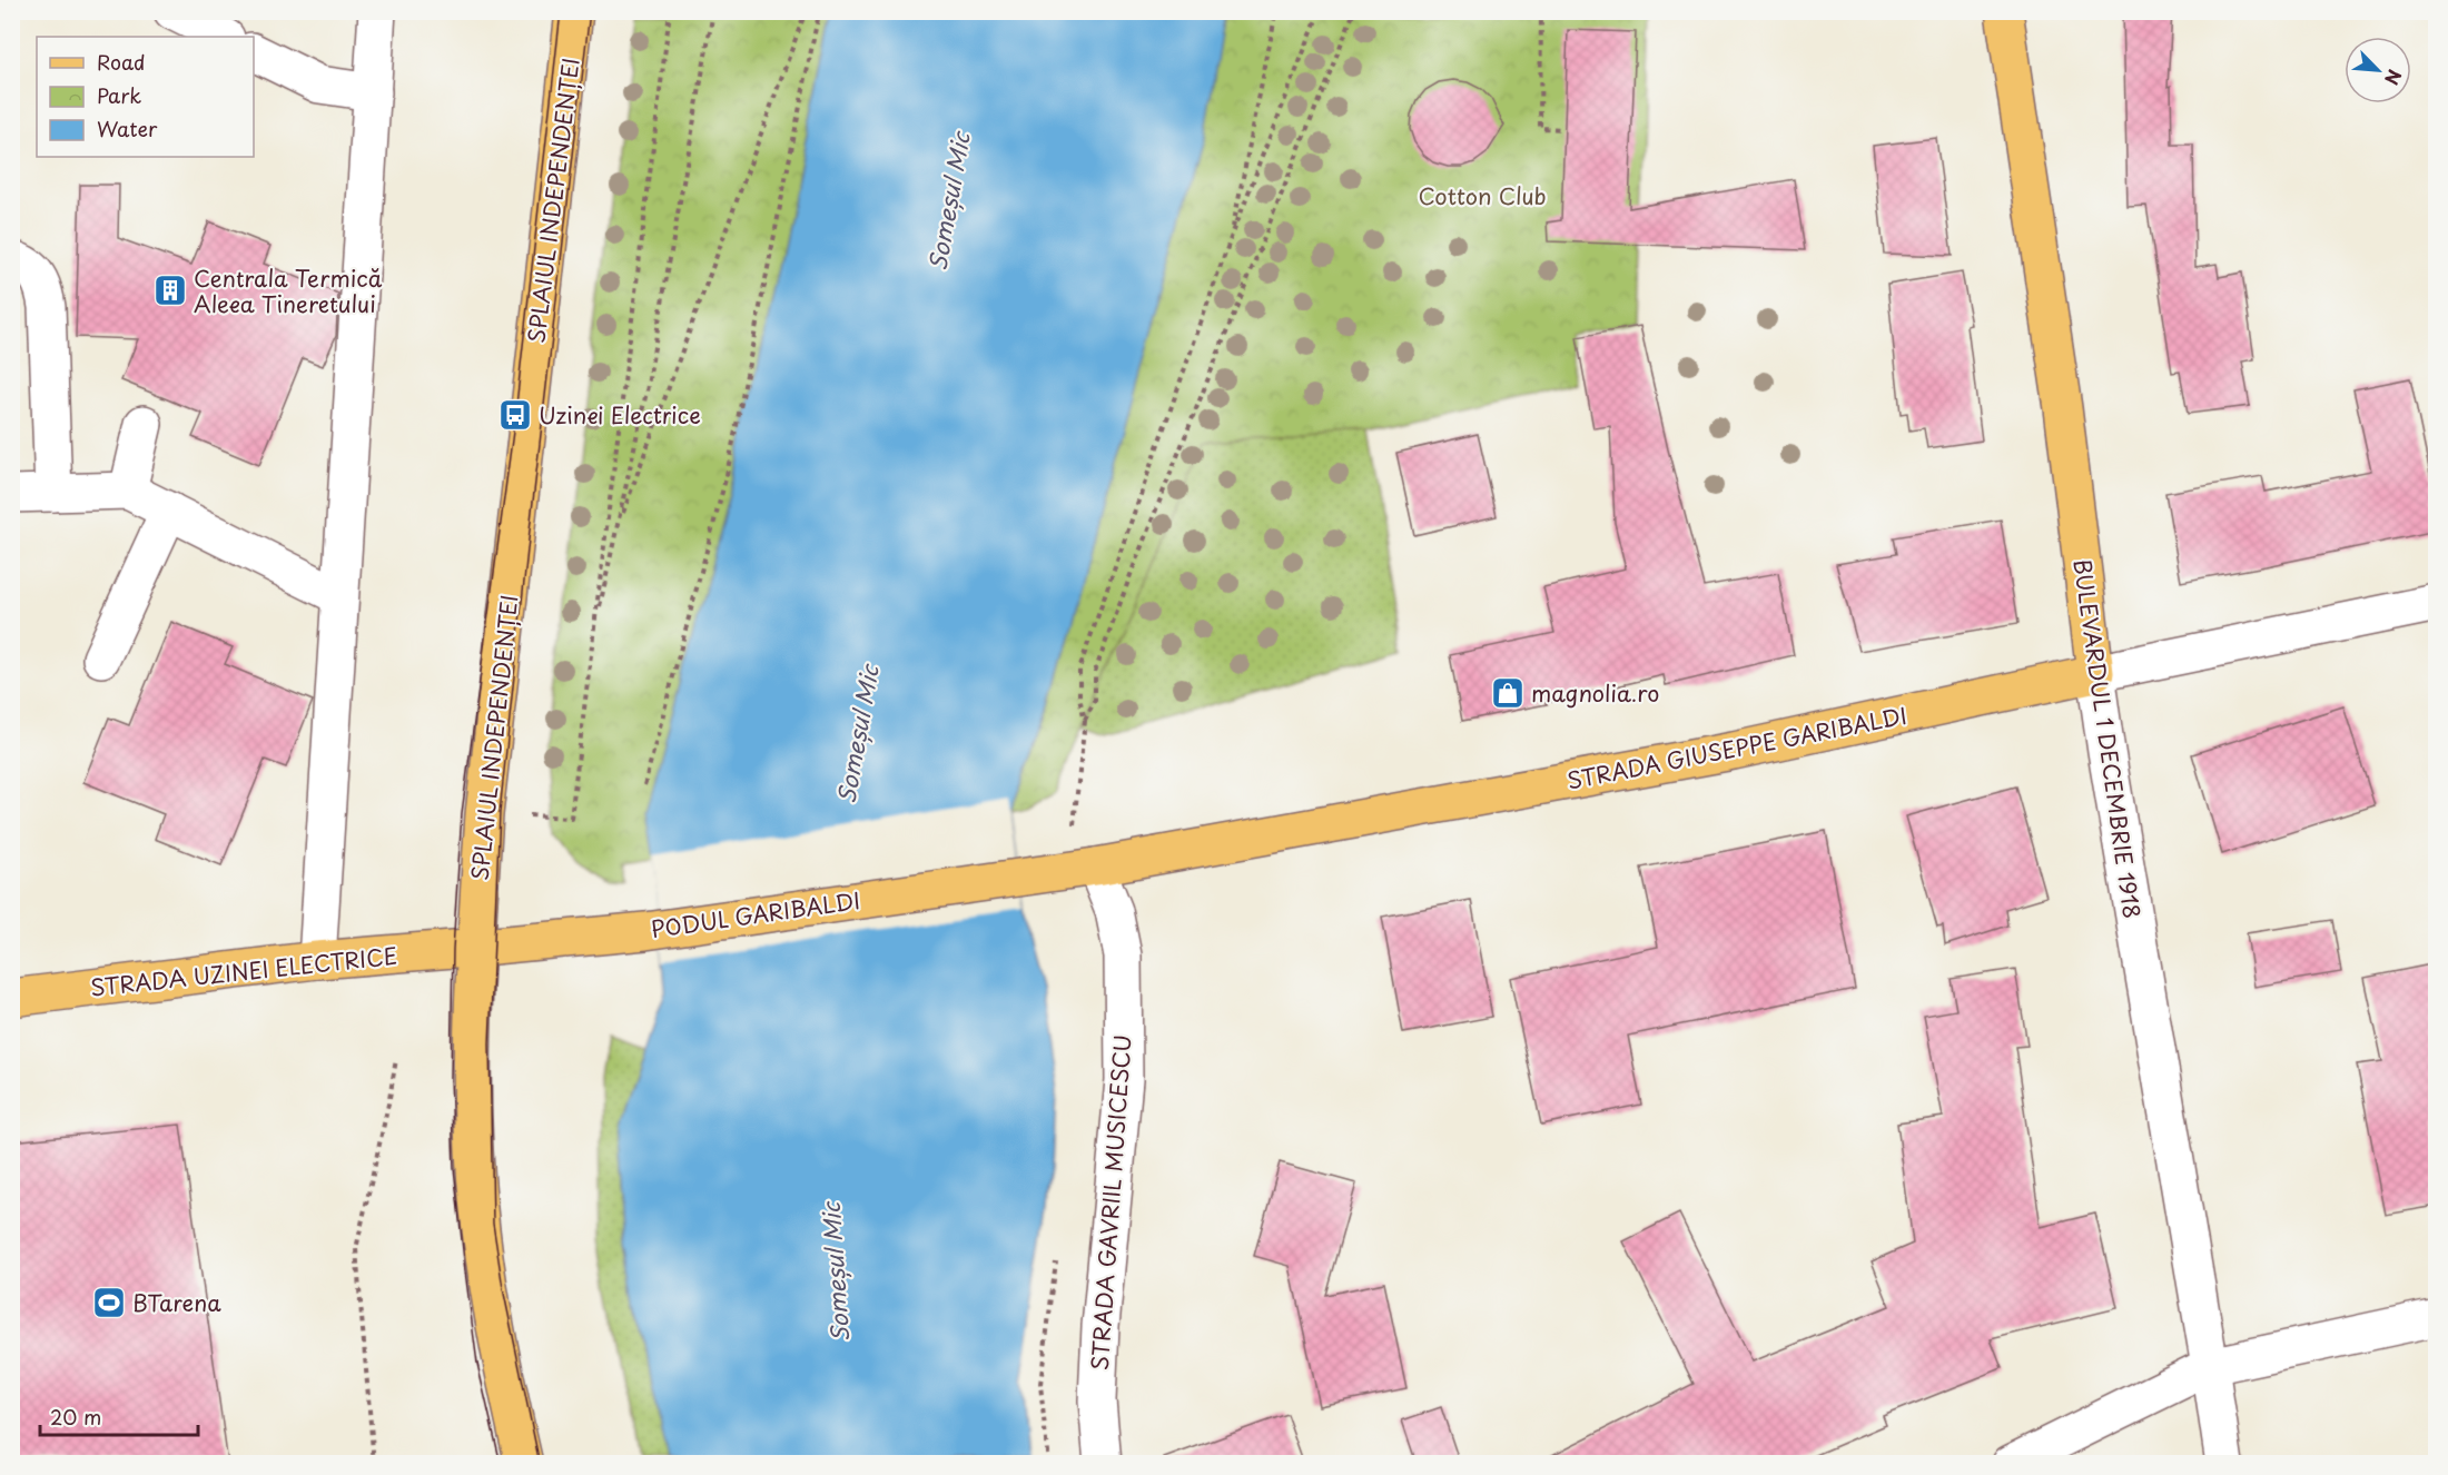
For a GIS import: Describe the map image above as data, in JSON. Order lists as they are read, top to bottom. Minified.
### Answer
{"streets":{"main road":["SPLAIUL INDEPENDENȚEI","BULEVARDUL 1 DECEMBRIE 1918","STRADA GIUSEPPE GARIBALDI","PODUL GARIBALDI","STRADA UZINEI ELECTRICE"],"street":["STRADA GAVRIIL MUSICESCU"]},"crossings":[["SPLAIUL INDEPENDENȚEI","PODUL GARIBALDI"],["SPLAIUL INDEPENDENȚEI","STRADA UZINEI ELECTRICE"],["BULEVARDUL 1 DECEMBRIE 1918","STRADA GIUSEPPE GARIBALDI"],["STRADA GIUSEPPE GARIBALDI","PODUL GARIBALDI"],["STRADA GIUSEPPE GARIBALDI","STRADA GAVRIIL MUSICESCU"],["PODUL GARIBALDI","STRADA UZINEI ELECTRICE"]],"water":["Someșul Mic"],"parks":["Cotton Club"],"places":{"building":["Centrala Termică Aleea Tineretului"],"bus stop":["Uzinei Electrice"],"shop":["magnolia.ro"],"sports":["BTarena"]},"legend":["Road","Park","Water"],"scale_bar":"20 m","north":"bottom right"}
